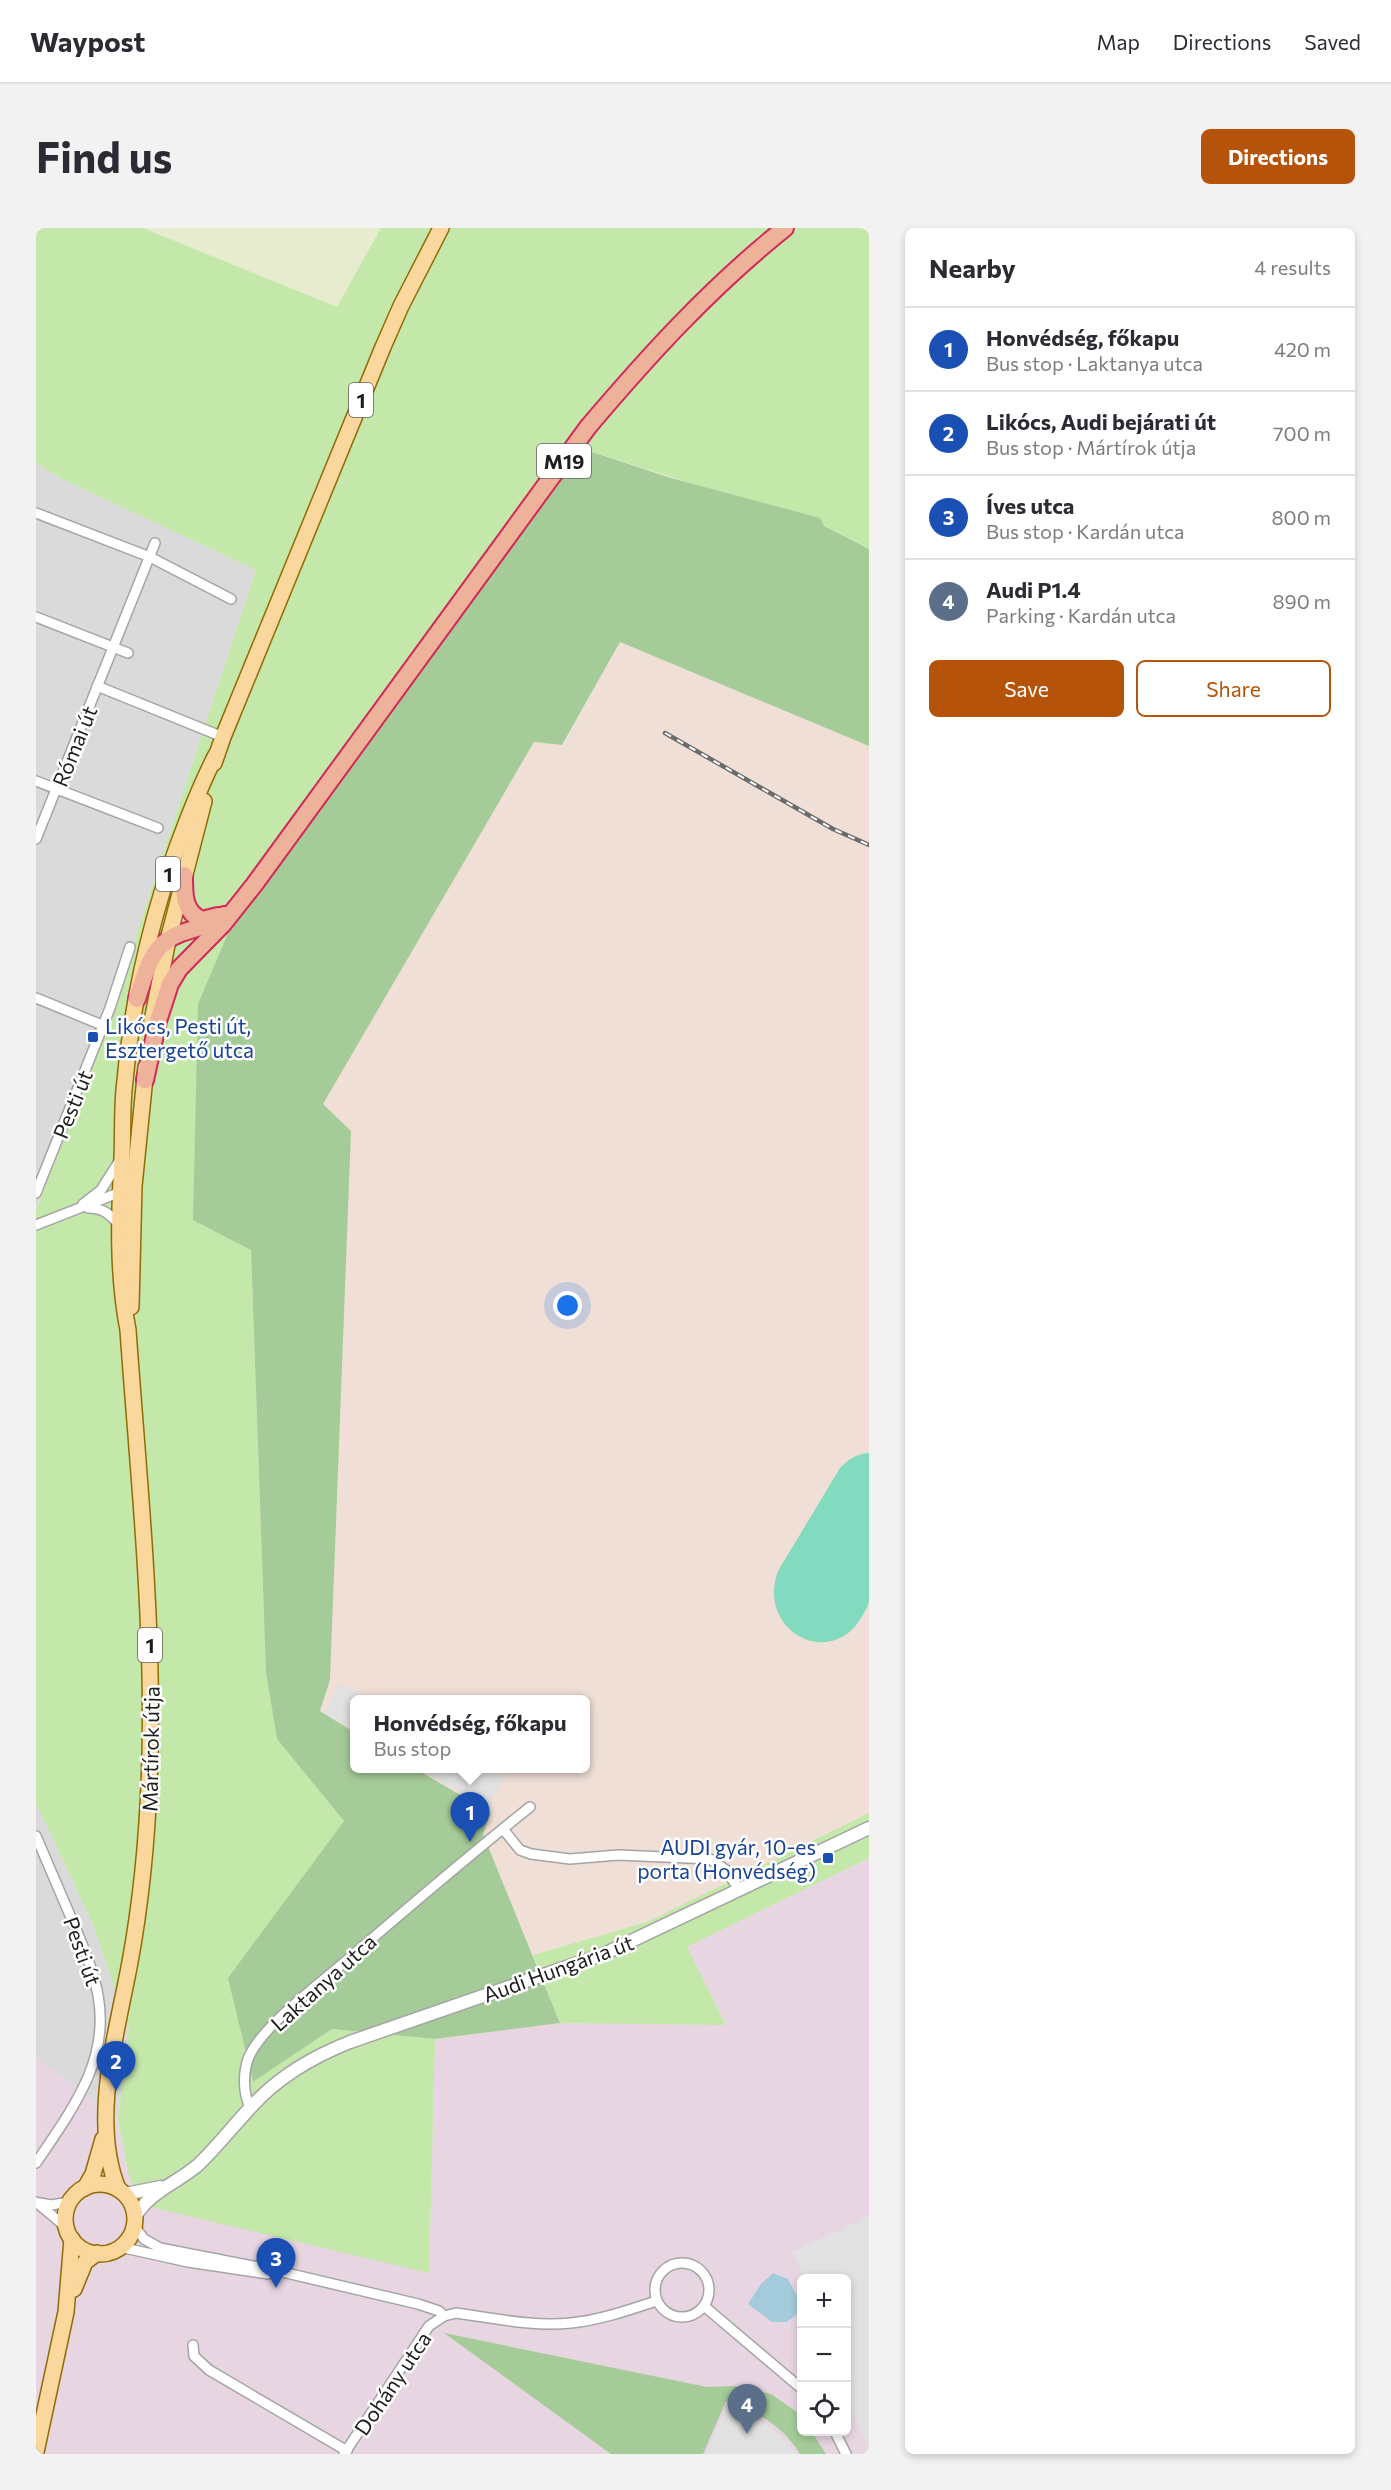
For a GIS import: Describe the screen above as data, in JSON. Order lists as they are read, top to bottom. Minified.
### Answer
{"streets":{"highway":["M19"],"main road":["1","Mártírok útja"],"street":["Római út","Pesti út","Audi Hungária út","Laktanya utca","Dohány utca"]},"crossings":[["1","Római út"],["1","Mártírok útja"],["Audi Hungária út","Laktanya utca"]],"places":{"transit":["Likócs, Pesti út, Esztergető utca","AUDI gyár, 10-es porta (Honvédség)"]},"page":{"header":"Waypost","nav":["Map","Directions","Saved"],"buttons":["Directions",["Save","Share"]],"title":"Find us","heading":["Nearby","4 results"],"list":[{"mark":"1","name":"Honvédség, főkapu","note":"Bus stop · Laktanya utca","value":"420 m"},{"mark":"2","name":"Likócs, Audi bejárati út","note":"Bus stop · Mártírok útja","value":"700 m"},{"mark":"3","name":"Íves utca","note":"Bus stop · Kardán utca","value":"800 m"},{"mark":"4","name":"Audi P1.4","note":"Parking · Kardán utca","value":"890 m"}],"popup":["Honvédség, főkapu","Bus stop"],"pins":["1","2","3","4"],"map_buttons":["+","−"]}}
